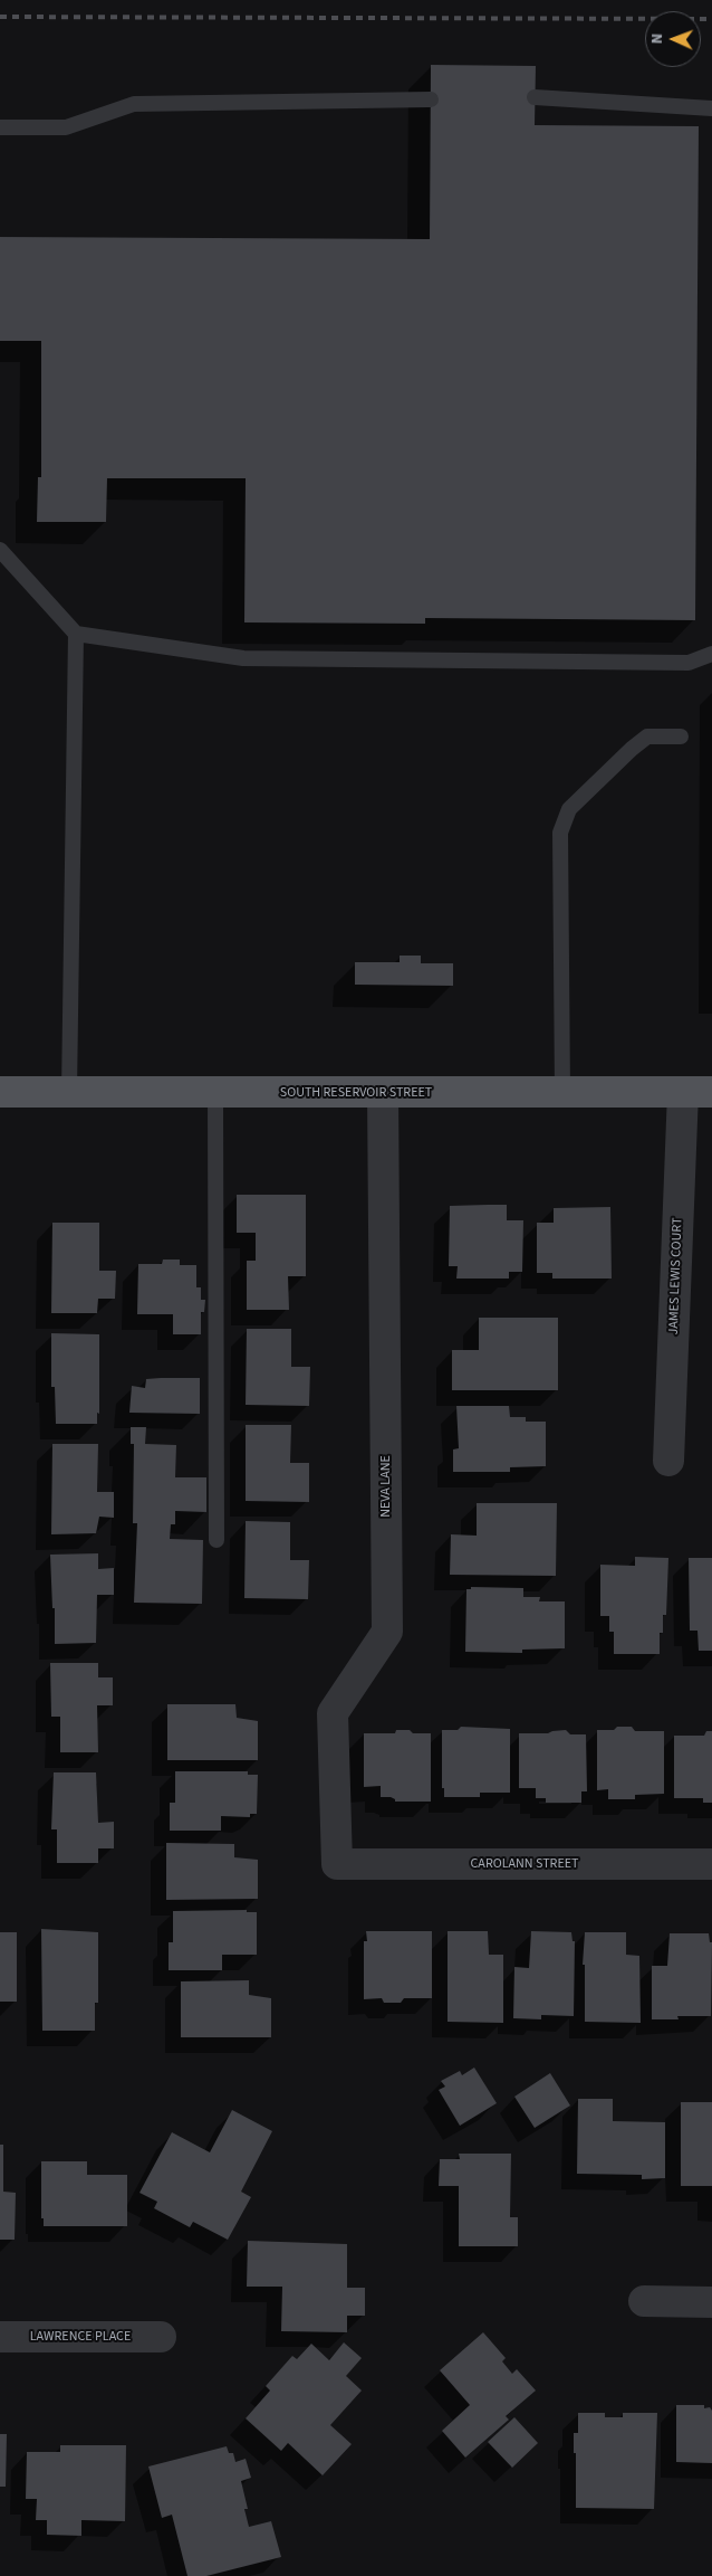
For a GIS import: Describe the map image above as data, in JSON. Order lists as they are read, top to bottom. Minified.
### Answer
{"streets":{"main road":["SOUTH RESERVOIR STREET"],"street":["JAMES LEWIS COURT","NEVA LANE","CAROLANN STREET","LAWRENCE PLACE"]},"crossings":[["SOUTH RESERVOIR STREET","JAMES LEWIS COURT"],["SOUTH RESERVOIR STREET","NEVA LANE"],["NEVA LANE","CAROLANN STREET"]],"north":"left"}
